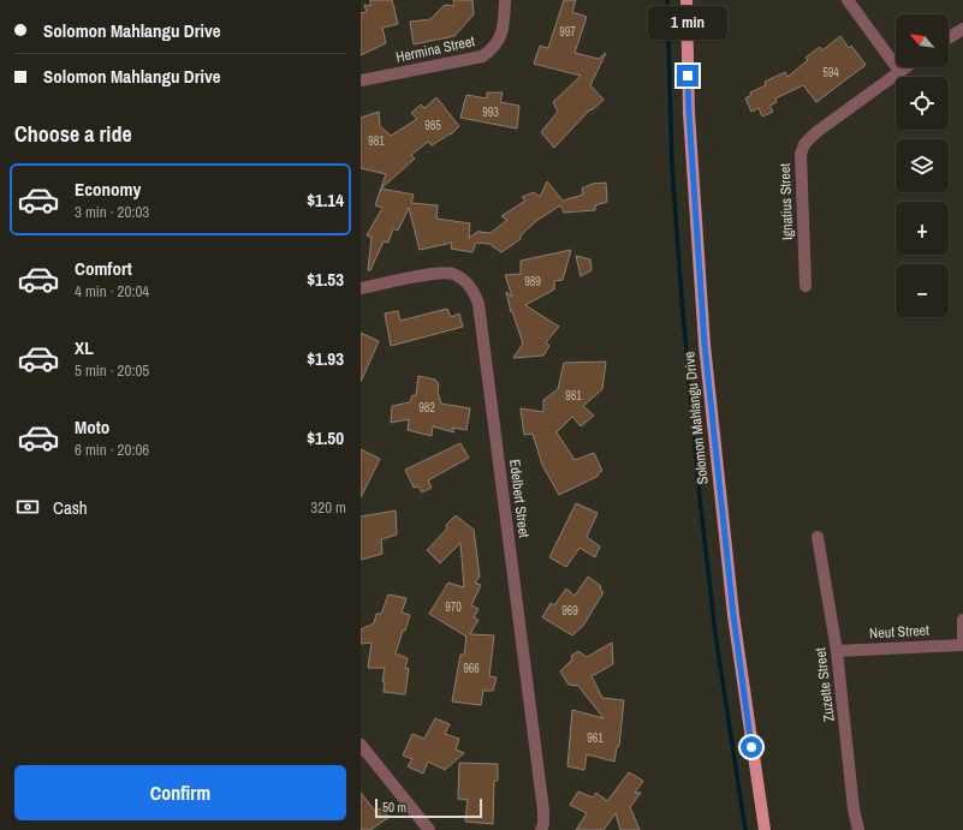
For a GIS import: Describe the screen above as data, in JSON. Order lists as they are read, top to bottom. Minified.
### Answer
{"streets":{"main road":["Solomon Mahlangu Drive"],"street":["Hermina Street","Ignatius Street","Edelbert Street","Neut Street","Zuzette Street"]},"crossings":[["Neut Street","Zuzette Street"]],"house_numbers":["997","594","993","985","981","989","981","982","970","969","966","961"],"scale_bar":"50 m","north":"top left","page":{"banner":["Solomon Mahlangu Drive","Solomon Mahlangu Drive"],"bubble":"1 min","map_buttons":["+","−"],"heading":"Choose a ride","list":[{"name":"Economy","note":"3 min · 20:03","value":"$1.14"},{"name":"Comfort","note":"4 min · 20:04","value":"$1.53"},{"name":"XL","note":"5 min · 20:05","value":"$1.93"},{"name":"Moto","note":"6 min · 20:06","value":"$1.50"}],"pay":["Cash","320 m"],"buttons":"Confirm","scale":"50 m"}}
